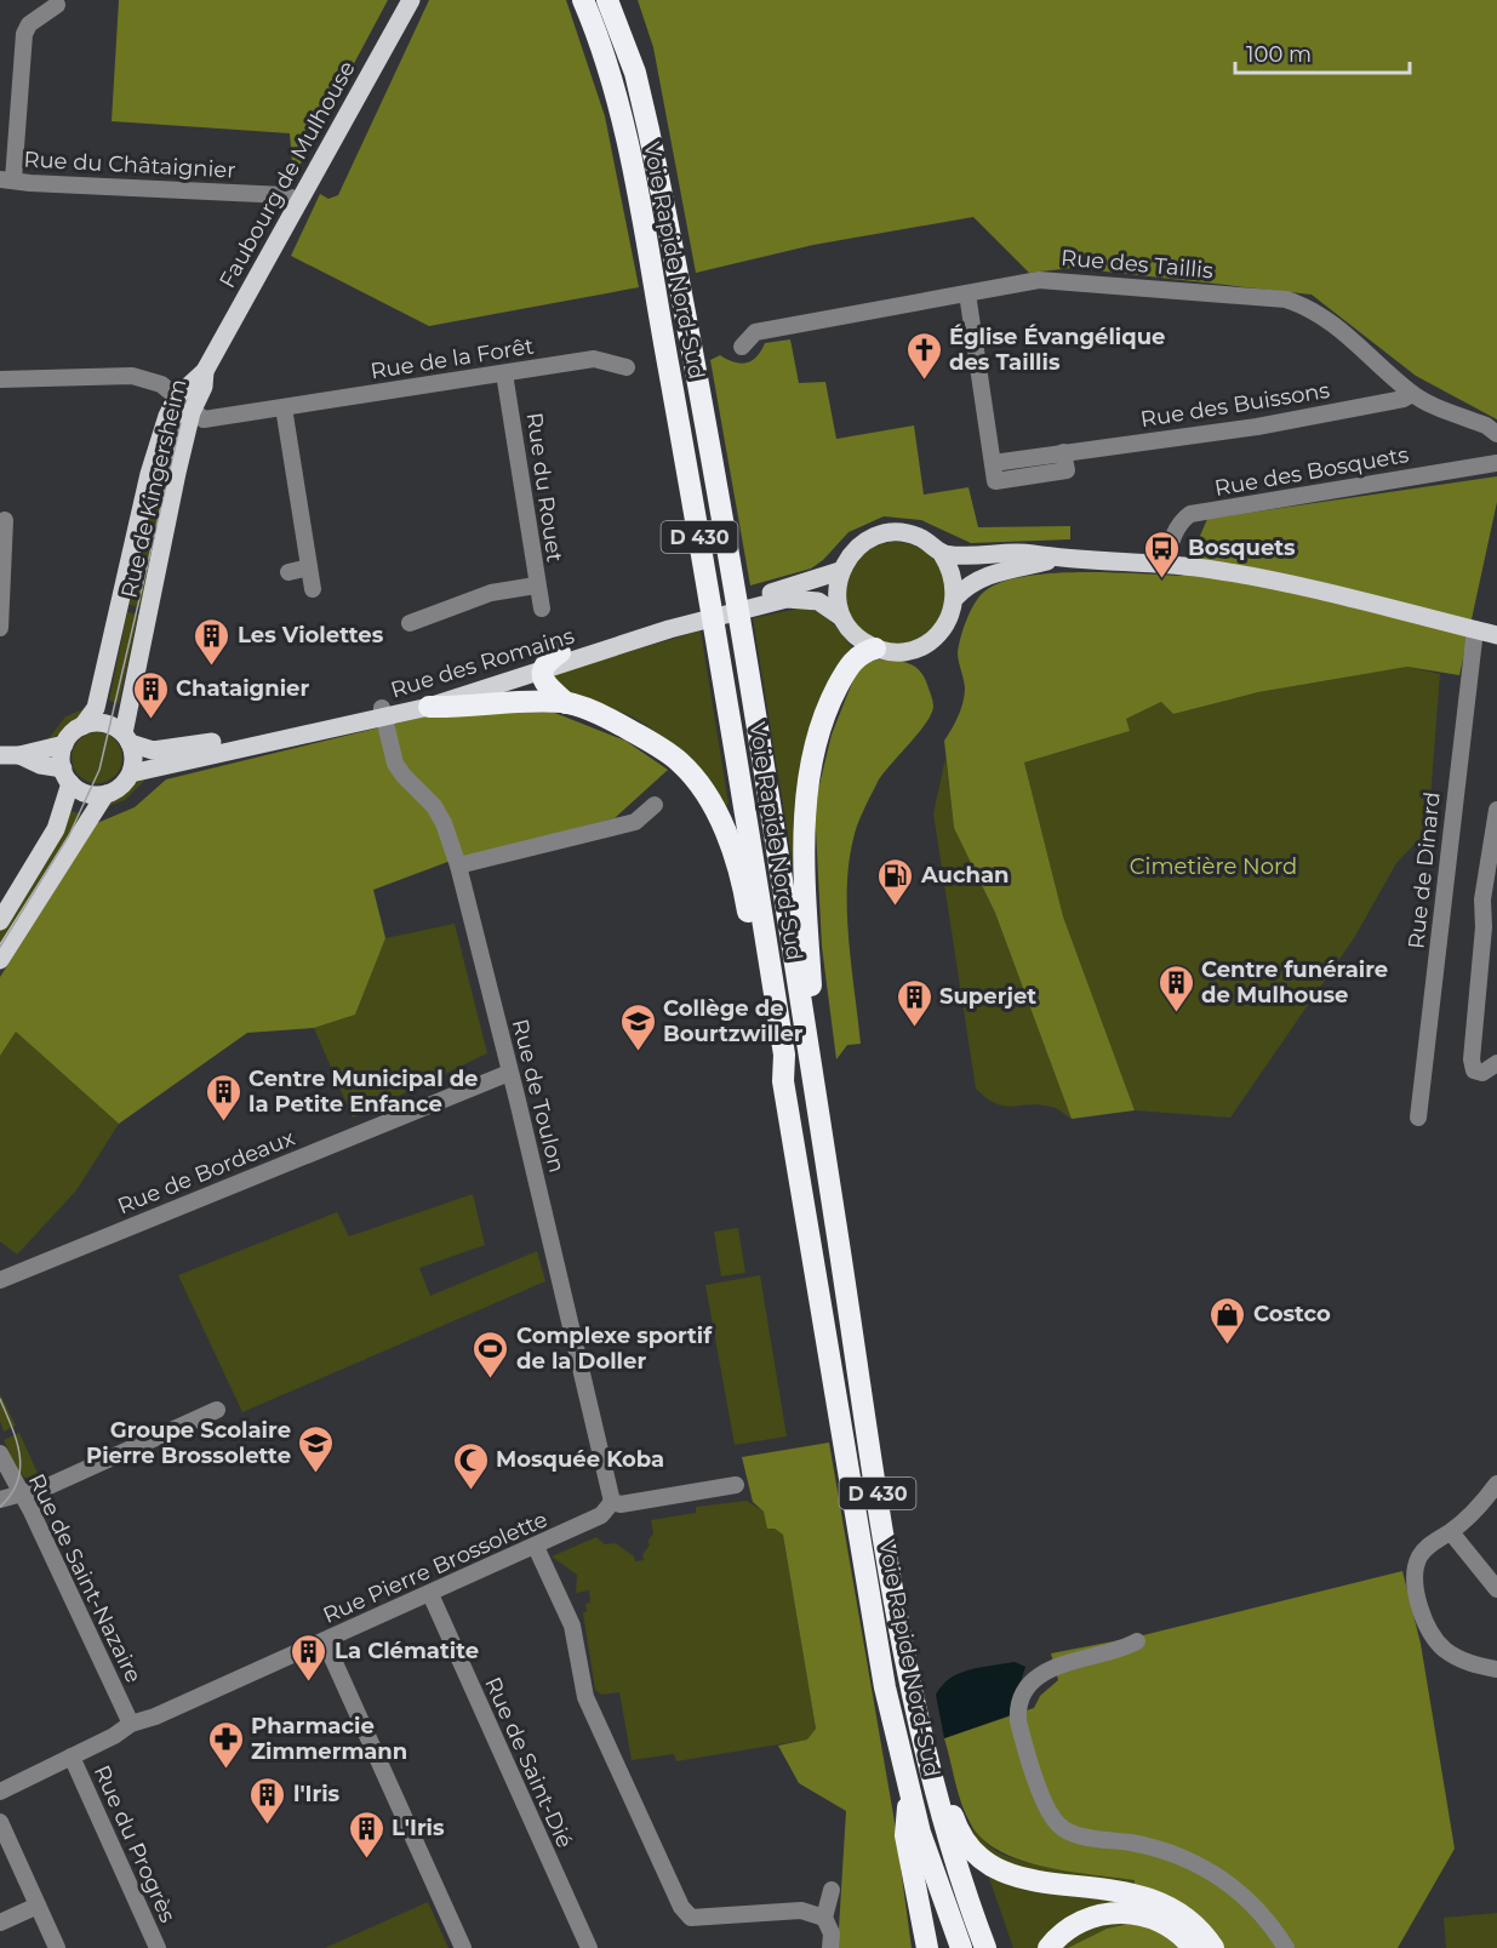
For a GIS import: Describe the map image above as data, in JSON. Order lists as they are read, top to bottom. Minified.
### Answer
{"streets":{"highway":["Voie Rapide Nord-Sud","D 430"],"main road":["Faubourg de Mulhouse","Rue de Kingersheim","Rue des Romains"],"street":["Rue du Châtaignier","Rue des Taillis","Rue de la Forêt","Rue des Buissons","Rue des Bosquets","Rue du Rouet","Rue de Dinard","Rue de Toulon","Rue de Bordeaux","Rue Pierre Brossolette","Rue de Saint-Nazaire","Rue de Saint-Dié","Rue du Progrès"]},"crossings":[["Rue du Châtaignier","Faubourg de Mulhouse"],["Faubourg de Mulhouse","Rue de Kingersheim"],["Rue des Taillis","Rue des Buissons"],["Rue de la Forêt","Rue du Rouet"],["Rue de la Forêt","Rue de Kingersheim"],["Rue de Kingersheim","Rue des Romains"],["Rue des Romains","Rue de Toulon"],["Rue de Toulon","Rue de Bordeaux"],["Rue de Toulon","Rue Pierre Brossolette"],["Rue Pierre Brossolette","Rue de Saint-Nazaire"],["Rue Pierre Brossolette","Rue de Saint-Dié"],["Rue Pierre Brossolette","Rue du Progrès"]],"parks":["Cimetière Nord"],"places":{"church":["Église Évangélique des Taillis"],"bus stop":["Bosquets"],"building":["Les Violettes","Chataignier","Centre funéraire de Mulhouse","Superjet","Centre Municipal de la Petite Enfance","La Clématite","l'Iris","L'Iris"],"fuel station":["Auchan"],"school or university":["Collège de Bourtzwiller","Groupe Scolaire Pierre Brossolette"],"shop":["Costco"],"sports":["Complexe sportif de la Doller"],"mosque":["Mosquée Koba"],"pharmacy":["Pharmacie Zimmermann"]},"scale_bar":"100 m"}
